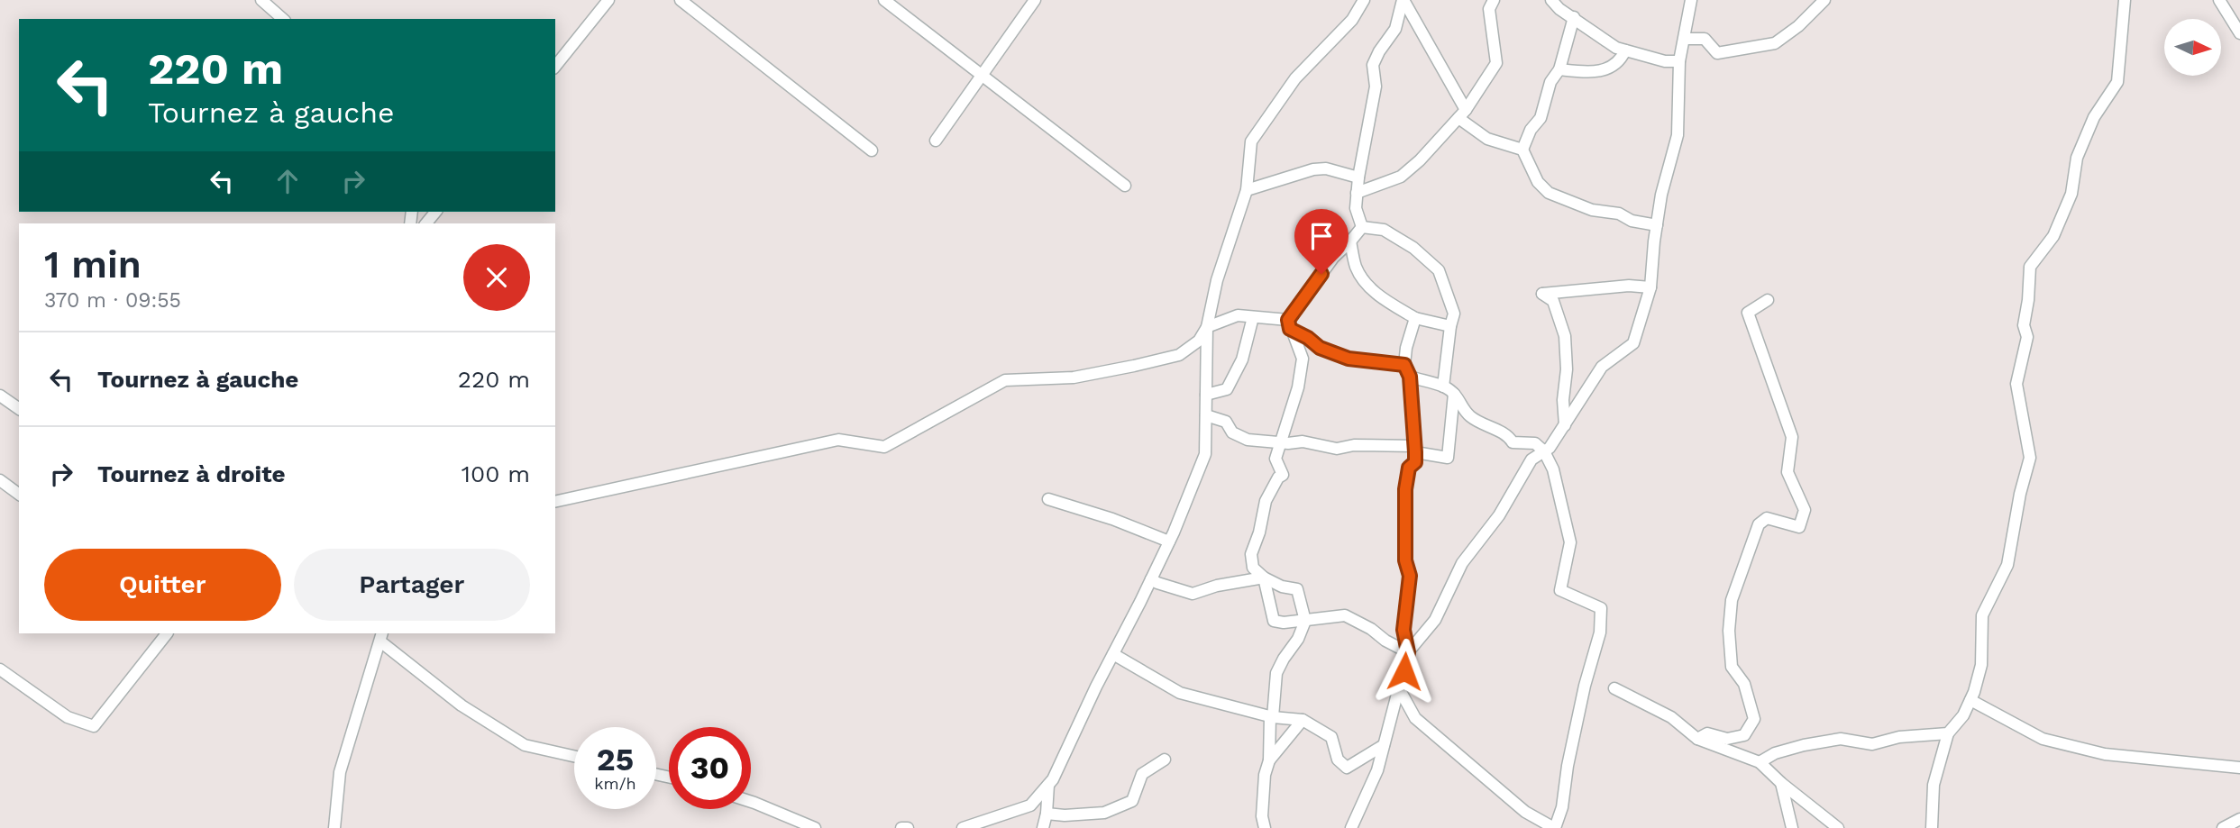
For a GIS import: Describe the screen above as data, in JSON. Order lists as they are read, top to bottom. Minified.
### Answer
{"north":"right","page":{"turn":["220 m","Tournez à gauche"],"heading":["1 min","370 m · 09:55"],"list":[{"name":"Tournez à gauche","value":"220 m"},{"name":"Tournez à droite","value":"100 m"}],"buttons":["Quitter","Partager"],"speed":"25 km/h","limit":"30"}}
